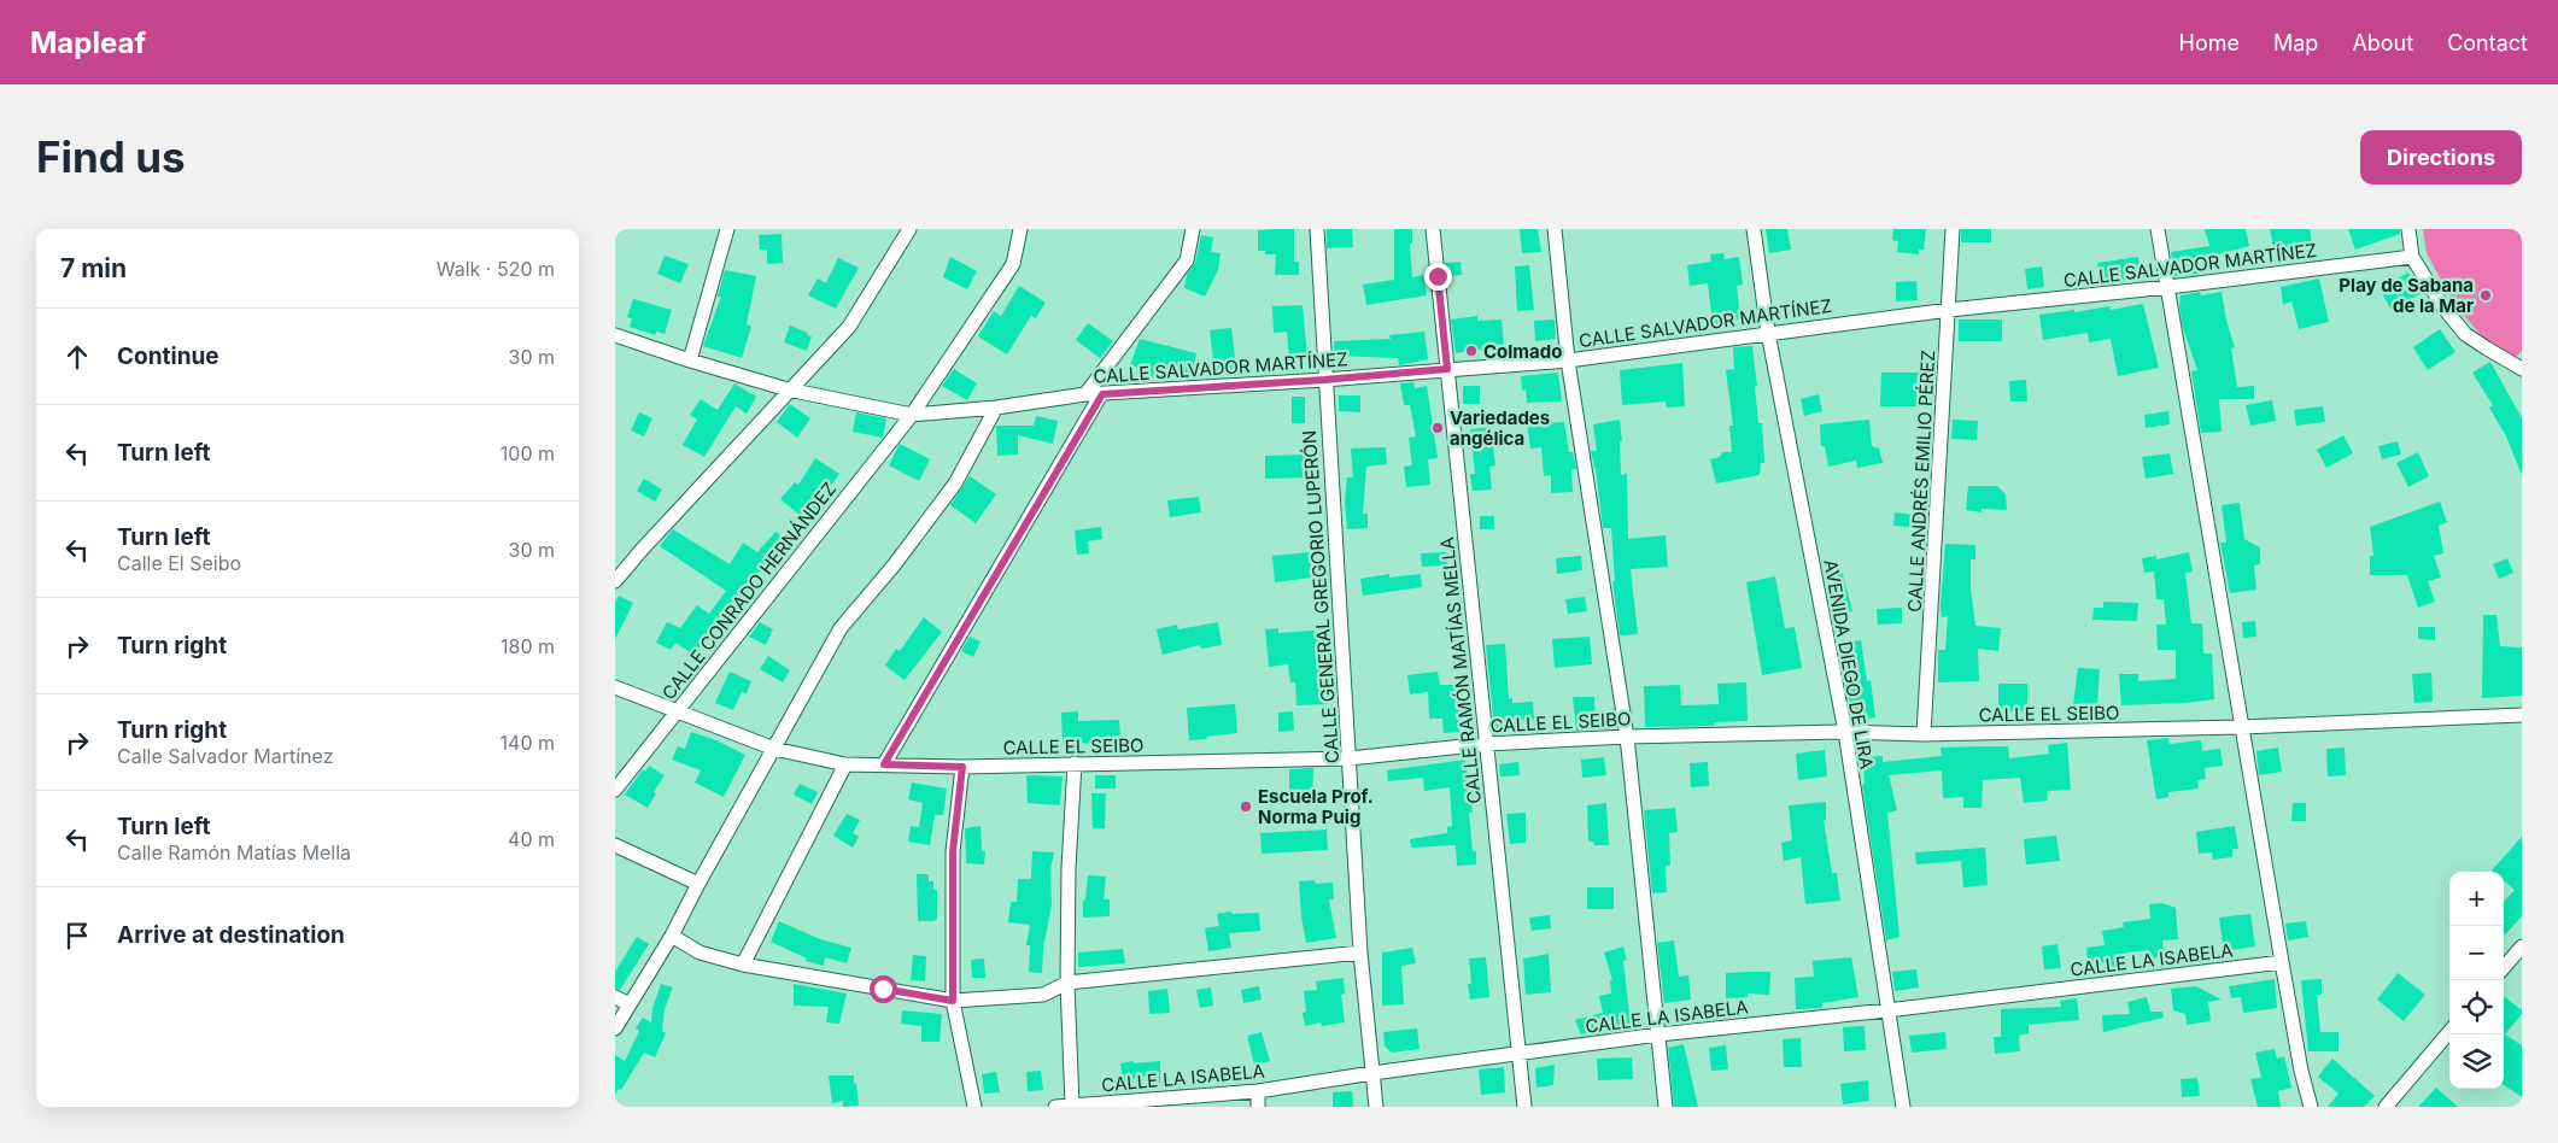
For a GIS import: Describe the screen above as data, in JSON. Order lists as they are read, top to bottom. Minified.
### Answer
{"streets":{"street":["CALLE SALVADOR MARTÍNEZ","CALLE ANDRÉS EMILIO PÉREZ","CALLE CONRADO HERNÁNDEZ","CALLE GENERAL GREGORIO LUPERÓN","AVENIDA DIEGO DE LIRA","CALLE RAMÓN MATÍAS MELLA","CALLE EL SEIBO","CALLE LA ISABELA"]},"crossings":[["CALLE SALVADOR MARTÍNEZ","CALLE ANDRÉS EMILIO PÉREZ"],["CALLE SALVADOR MARTÍNEZ","CALLE CONRADO HERNÁNDEZ"],["CALLE SALVADOR MARTÍNEZ","CALLE GENERAL GREGORIO LUPERÓN"],["CALLE SALVADOR MARTÍNEZ","AVENIDA DIEGO DE LIRA"],["CALLE SALVADOR MARTÍNEZ","CALLE RAMÓN MATÍAS MELLA"],["CALLE ANDRÉS EMILIO PÉREZ","CALLE EL SEIBO"],["CALLE CONRADO HERNÁNDEZ","CALLE EL SEIBO"],["CALLE GENERAL GREGORIO LUPERÓN","CALLE EL SEIBO"],["CALLE GENERAL GREGORIO LUPERÓN","CALLE LA ISABELA"],["AVENIDA DIEGO DE LIRA","CALLE EL SEIBO"],["AVENIDA DIEGO DE LIRA","CALLE LA ISABELA"],["CALLE RAMÓN MATÍAS MELLA","CALLE EL SEIBO"],["CALLE RAMÓN MATÍAS MELLA","CALLE LA ISABELA"]],"places":["Play de Sabana de la Mar","Colmado","Variedades angélica","Escuela Prof. Norma Puig"],"page":{"header":"Mapleaf","nav":["Home","Map","About","Contact"],"buttons":"Directions","title":"Find us","heading":["7 min","Walk · 520 m"],"list":[["Continue","30 m"],["Turn left","100 m"],["Turn left","Calle El Seibo","30 m"],["Turn right","180 m"],["Turn right","Calle Salvador Martínez","140 m"],["Turn left","Calle Ramón Matías Mella","40 m"],"Arrive at destination"],"map_buttons":["+","−"]}}
